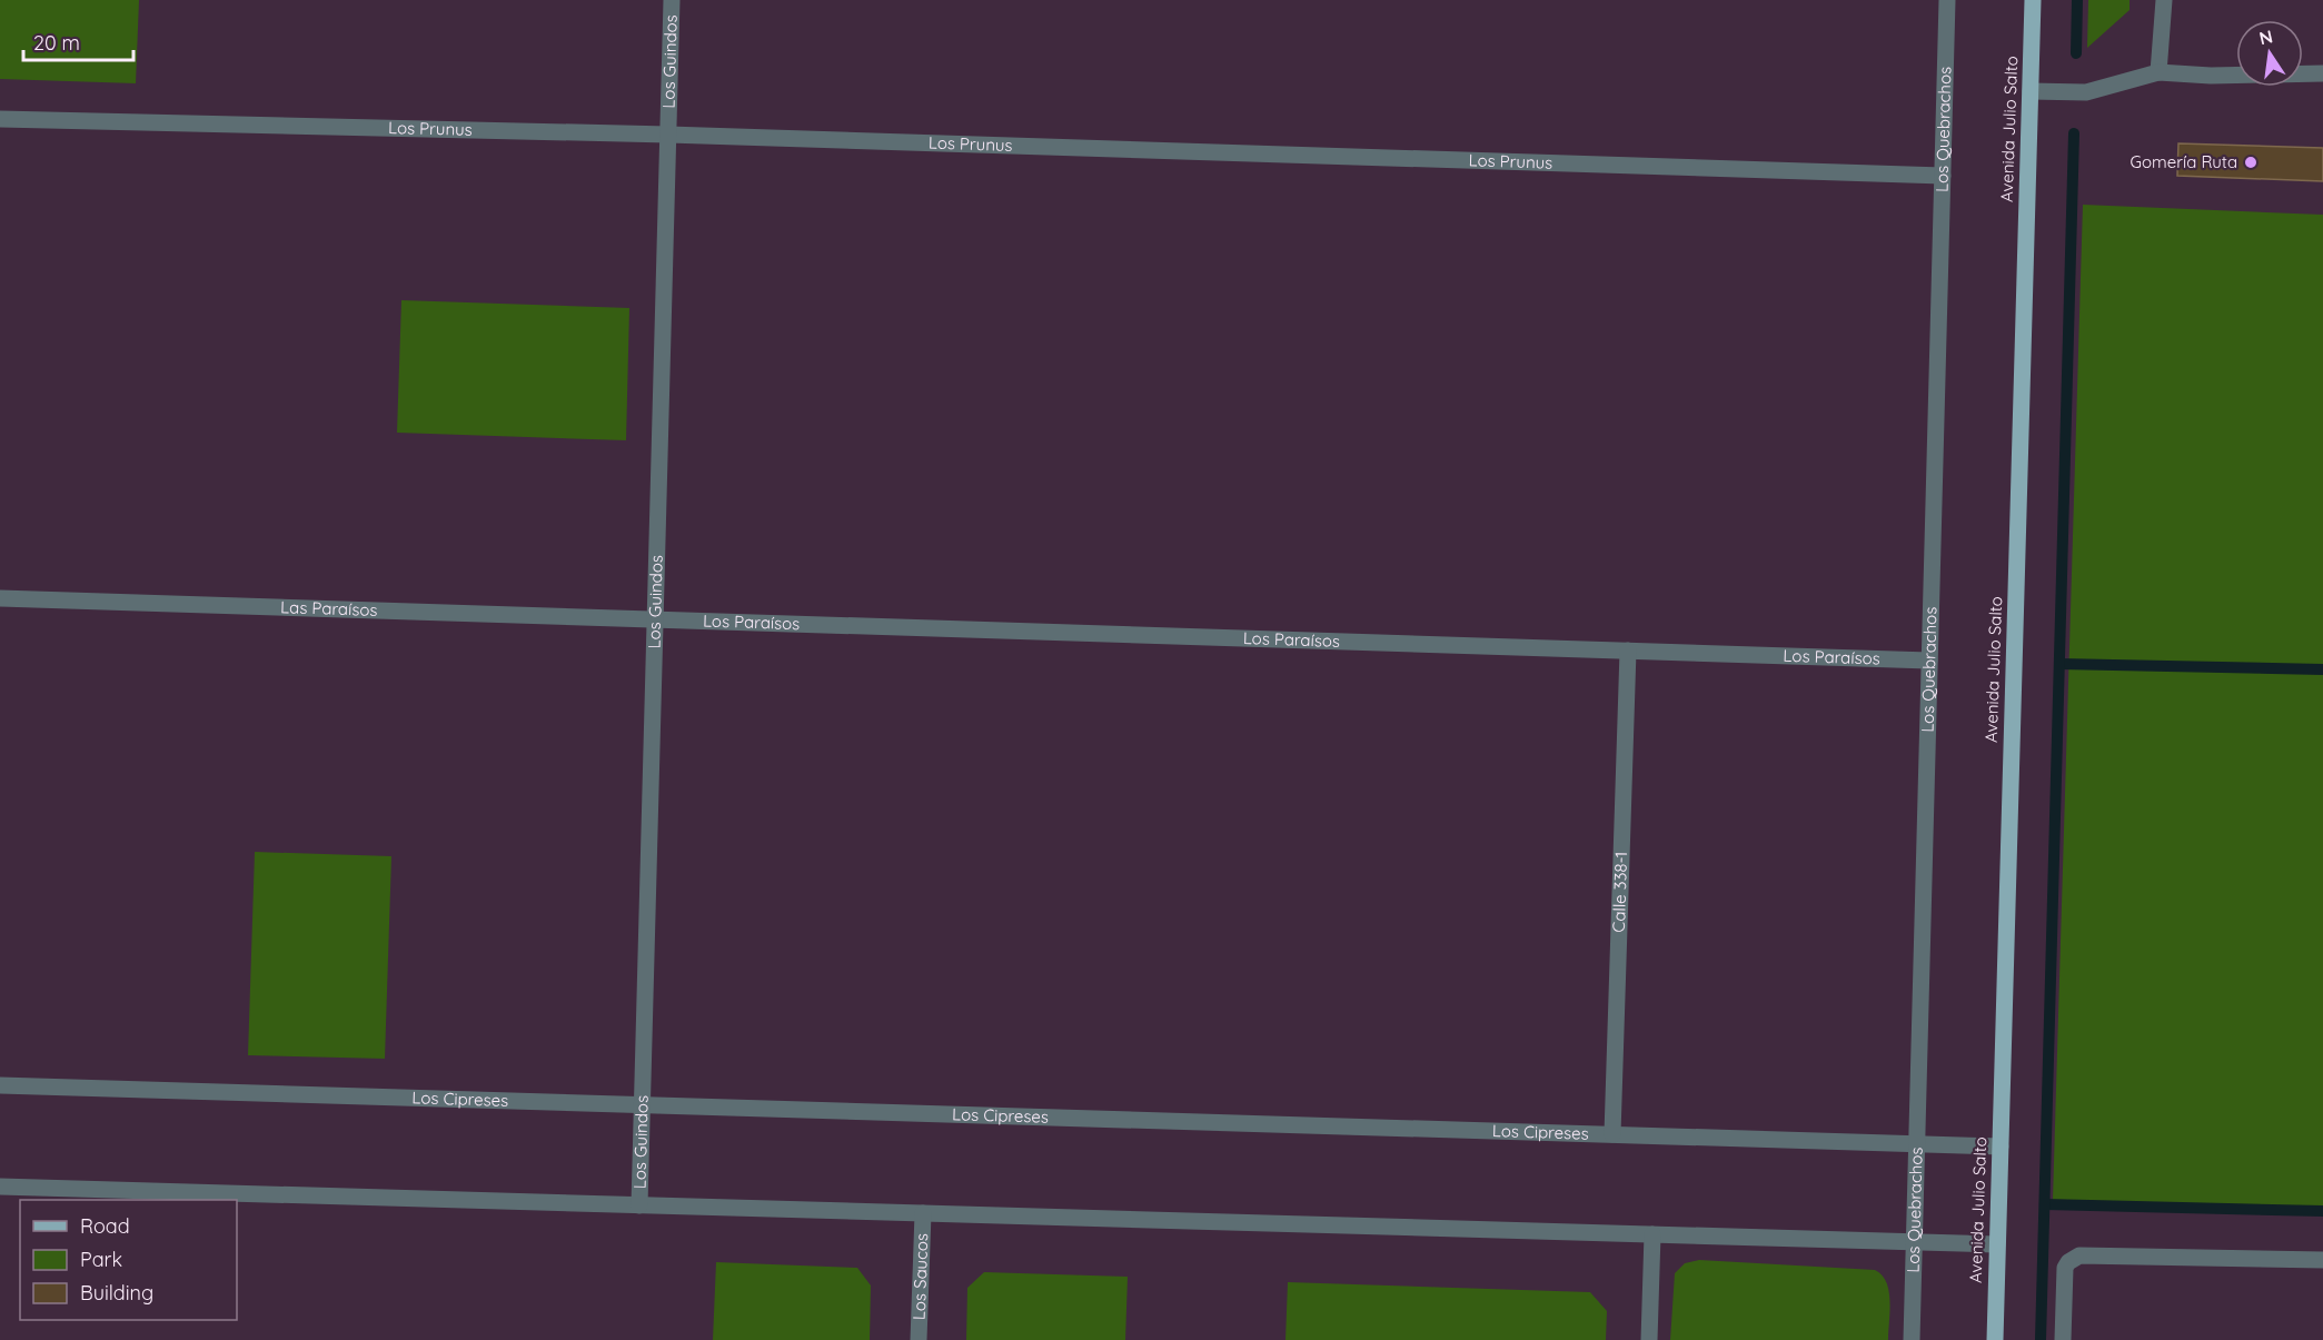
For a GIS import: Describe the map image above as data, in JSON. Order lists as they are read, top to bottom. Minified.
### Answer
{"streets":{"main road":["Avenida Julio Salto"],"street":["Los Guindos","Los Prunus","Los Quebrachos","Las Paraísos","Los Paraísos","Calle 338-1","Los Cipreses","Los Saucos"]},"crossings":[["Los Guindos","Los Prunus"],["Los Guindos","Las Paraísos"],["Los Guindos","Los Paraísos"],["Los Guindos","Los Cipreses"],["Los Prunus","Los Quebrachos"],["Avenida Julio Salto","Los Cipreses"],["Los Quebrachos","Los Paraísos"],["Los Quebrachos","Los Cipreses"],["Las Paraísos","Los Paraísos"],["Los Paraísos","Calle 338-1"],["Calle 338-1","Los Cipreses"]],"places":["Gomería Ruta"],"legend":["Road","Park","Building"],"scale_bar":"20 m","north":"top"}
